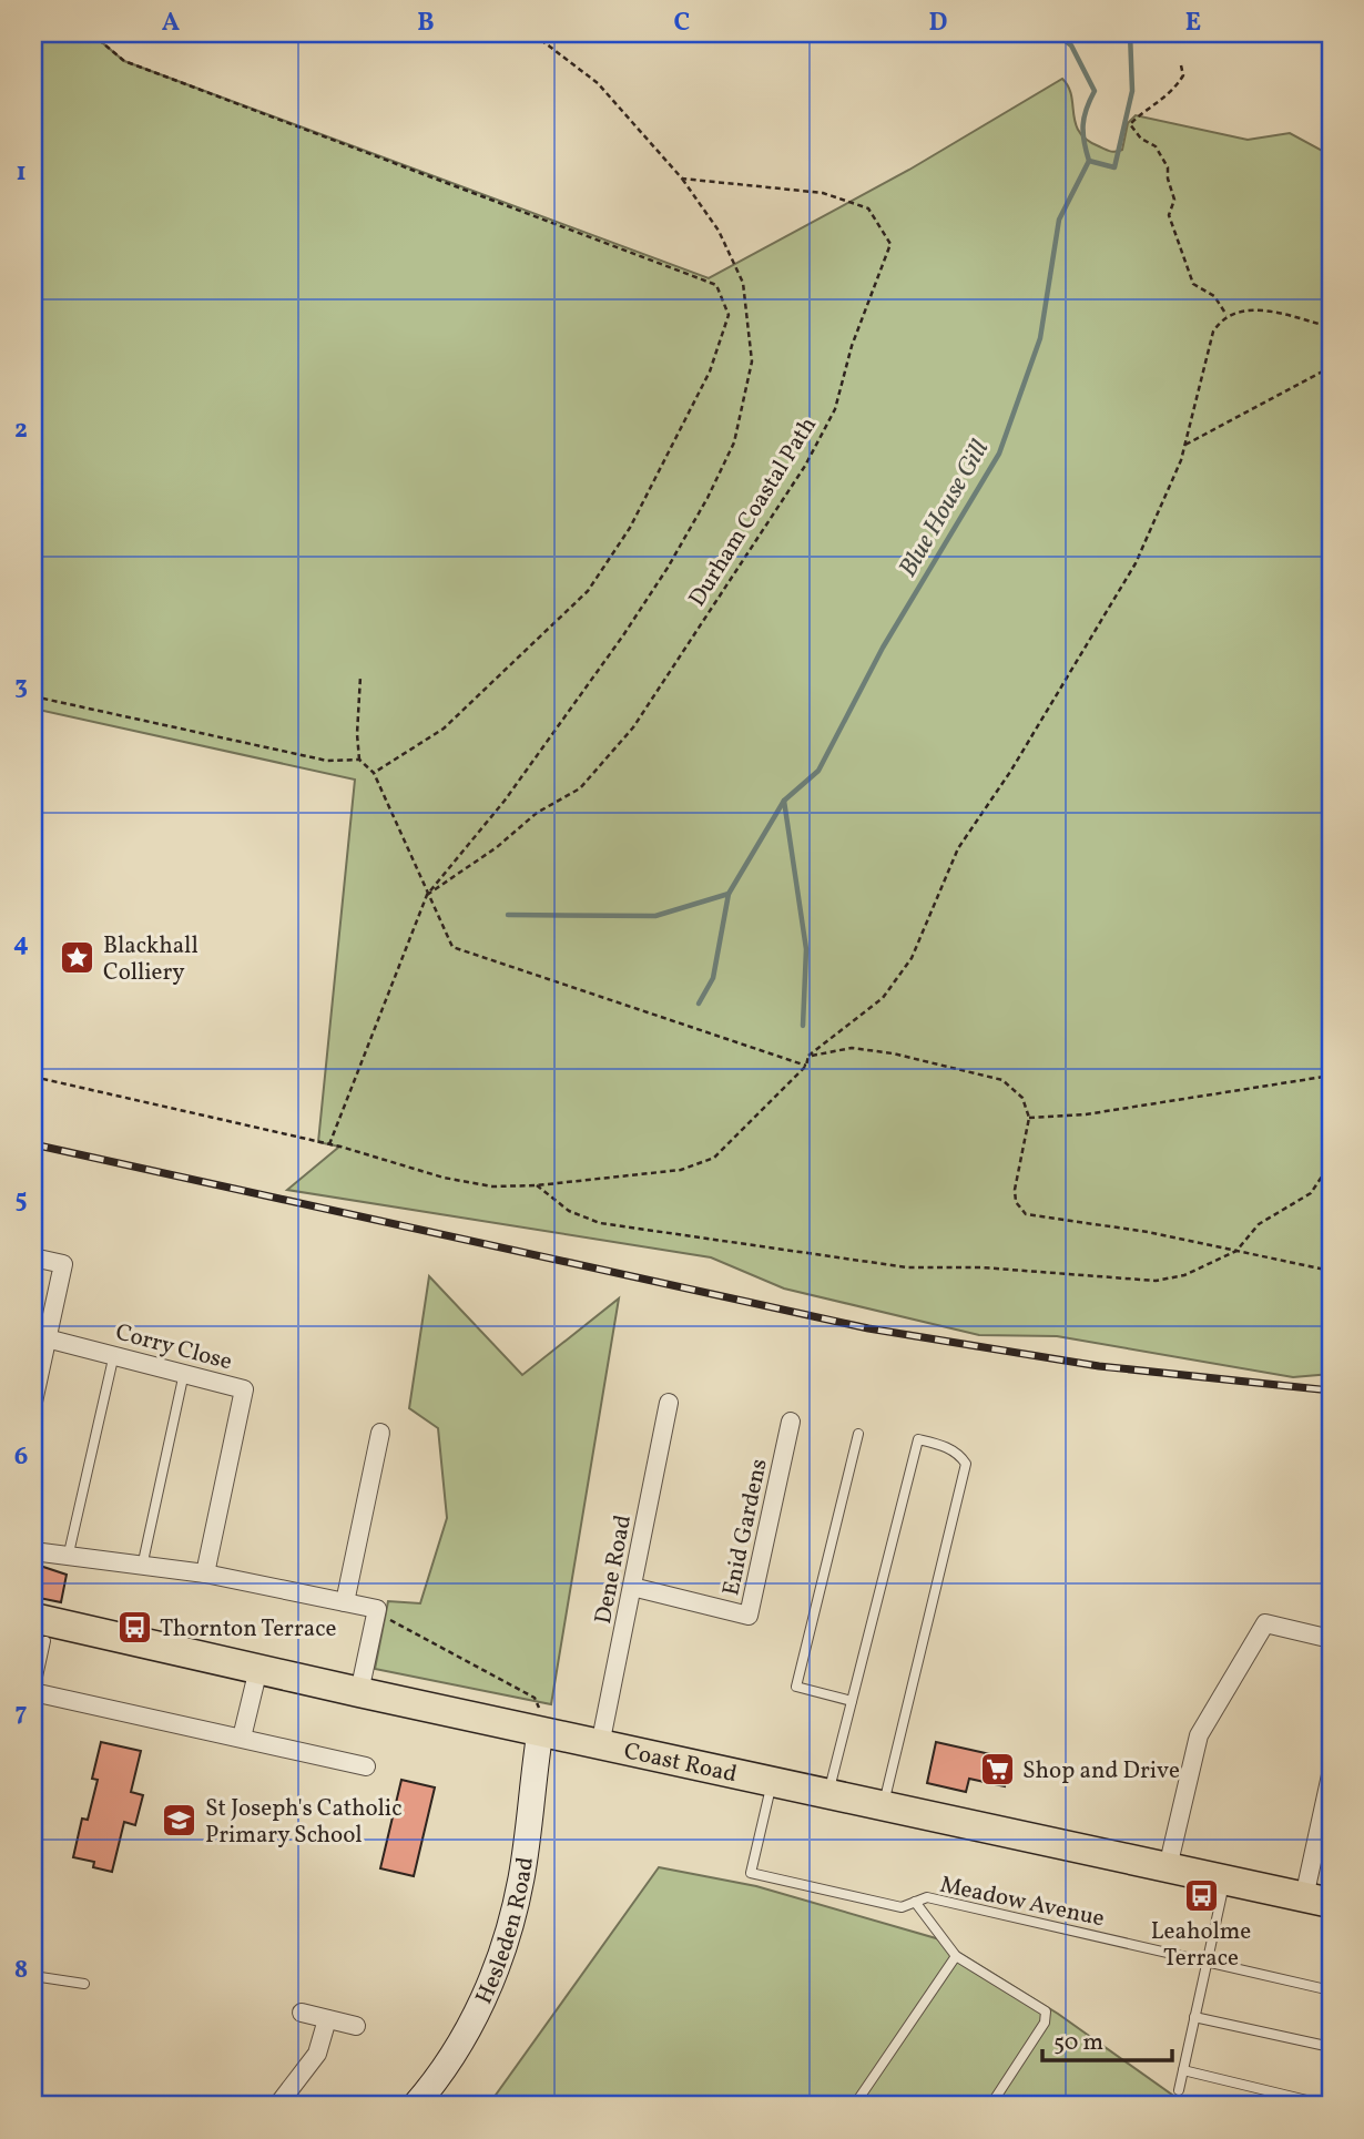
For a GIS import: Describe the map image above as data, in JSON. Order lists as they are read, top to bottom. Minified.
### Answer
{"streets":{"main road":["Coast Road","Hesleden Road"],"street":["Corry Close","Enid Gardens","Dene Road"],"lane":["Meadow Avenue"],"path":["Durham Coastal Path"]},"crossings":[["Enid Gardens","Dene Road"],["Dene Road","Coast Road"],["Coast Road","Meadow Avenue"],["Coast Road","Hesleden Road"]],"water":["Blue House Gill"],"places":{"place":["Blackhall Colliery"],"bus stop":["Thornton Terrace","Leaholme Terrace"],"supermarket":["Shop and Drive"],"school or university":["St Joseph's Catholic Primary School"]},"scale_bar":"50 m","grid":{"columns":["A","B","C","D","E"],"rows":["1","2","3","4","5","6","7","8"]}}
